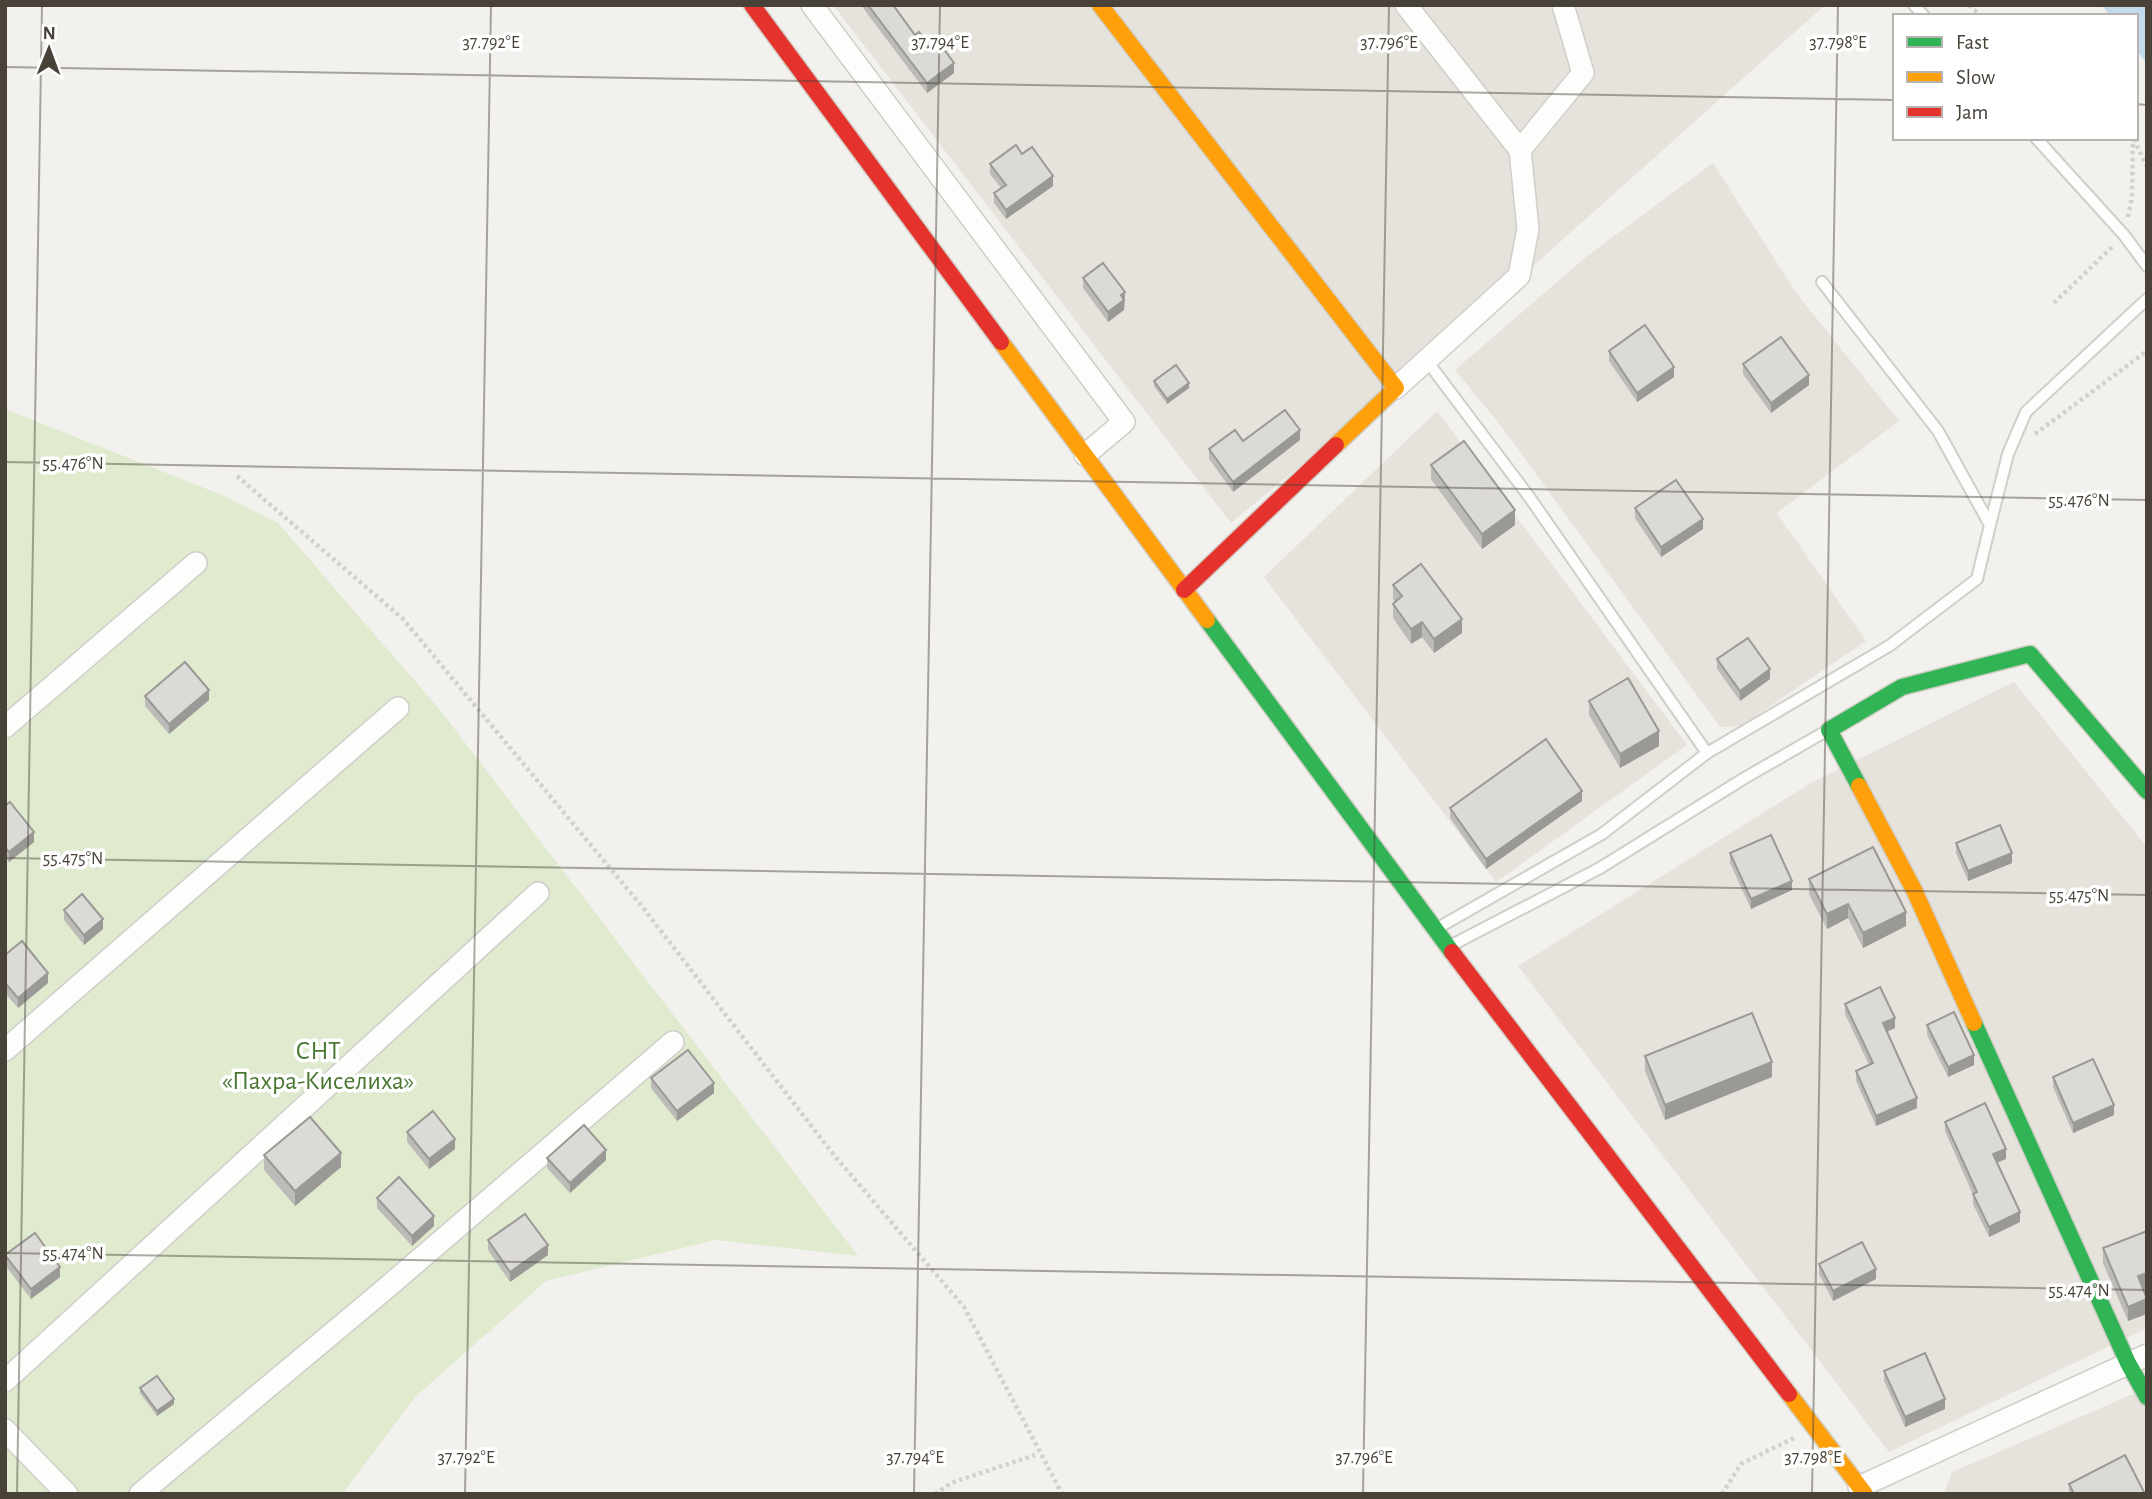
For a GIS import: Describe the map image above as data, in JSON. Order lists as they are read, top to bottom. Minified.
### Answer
{"parks":["СНТ «Пахра-Киселиха»"],"legend":["Fast","Slow","Jam"],"north":"top","coordinates":["37.792°E","37.794°E","37.796°E","37.798°E","55.476°N","55.475°N","55.474°N"]}
